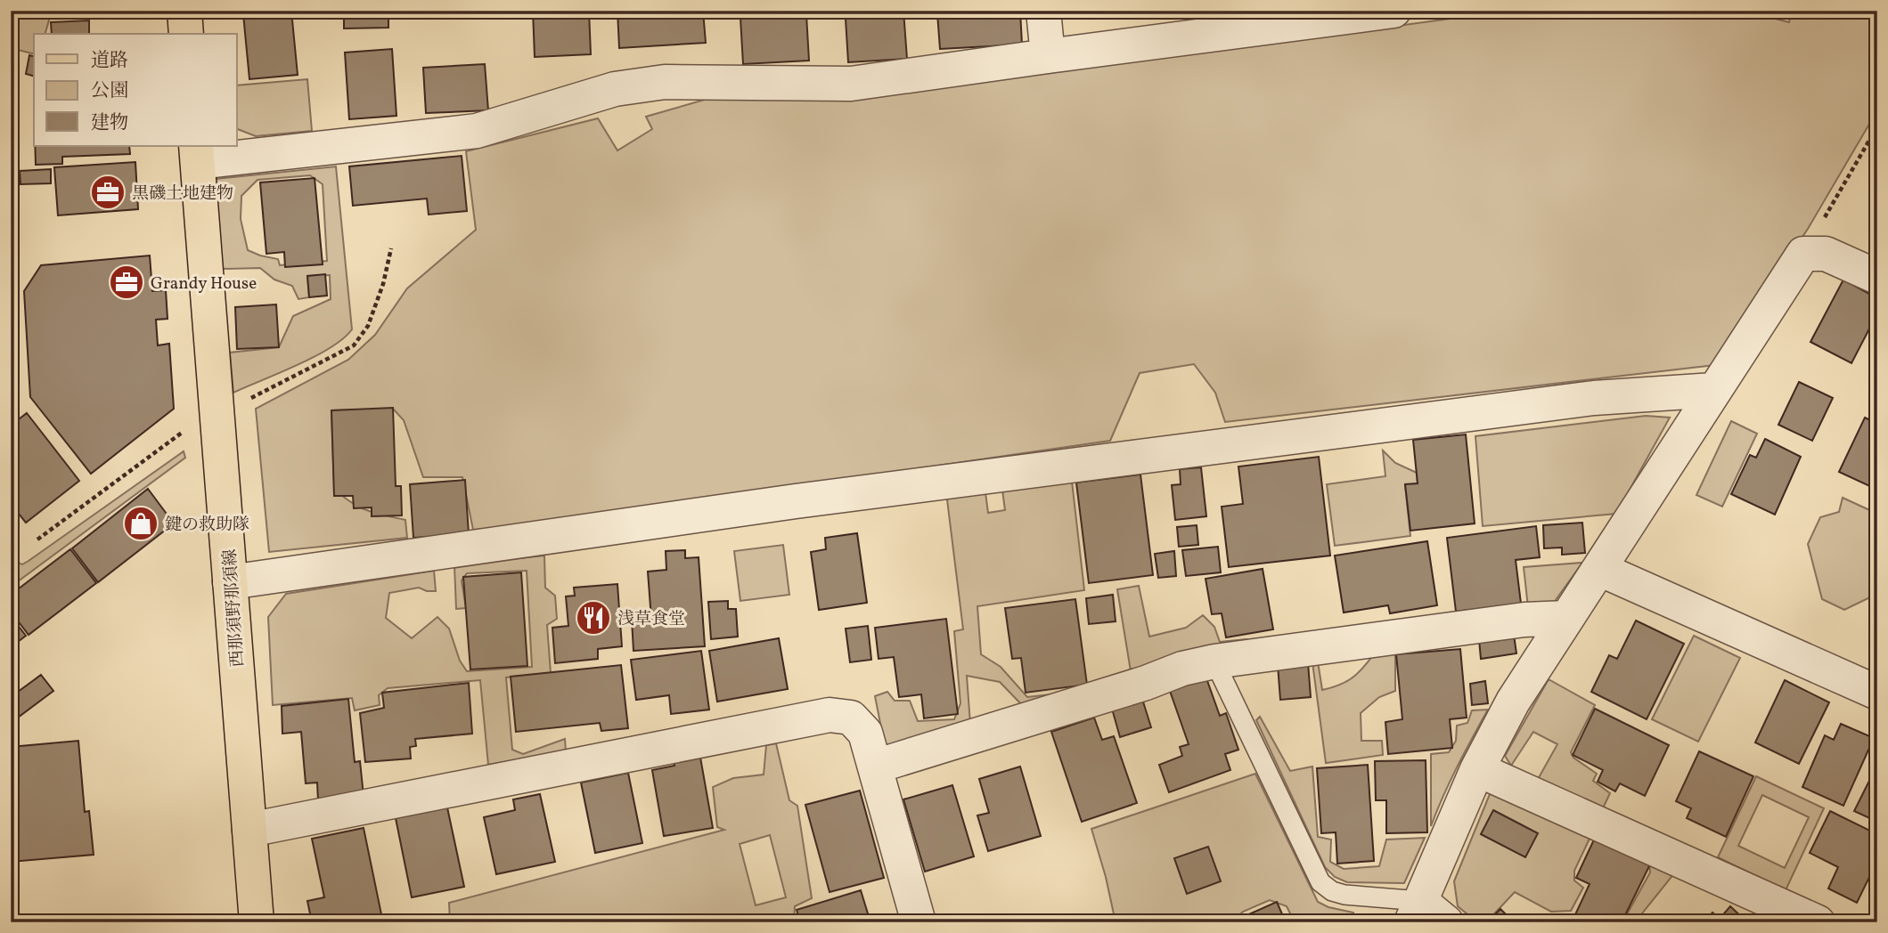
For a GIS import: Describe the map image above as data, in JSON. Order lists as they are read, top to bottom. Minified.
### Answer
{"streets":{"main road":["西那須野那須線"]},"places":{"office":["黒磯土地建物","Grandy House"],"shop":["鍵の救助隊"],"restaurant":["浅草食堂"]},"legend":["道路","公園","建物"]}
